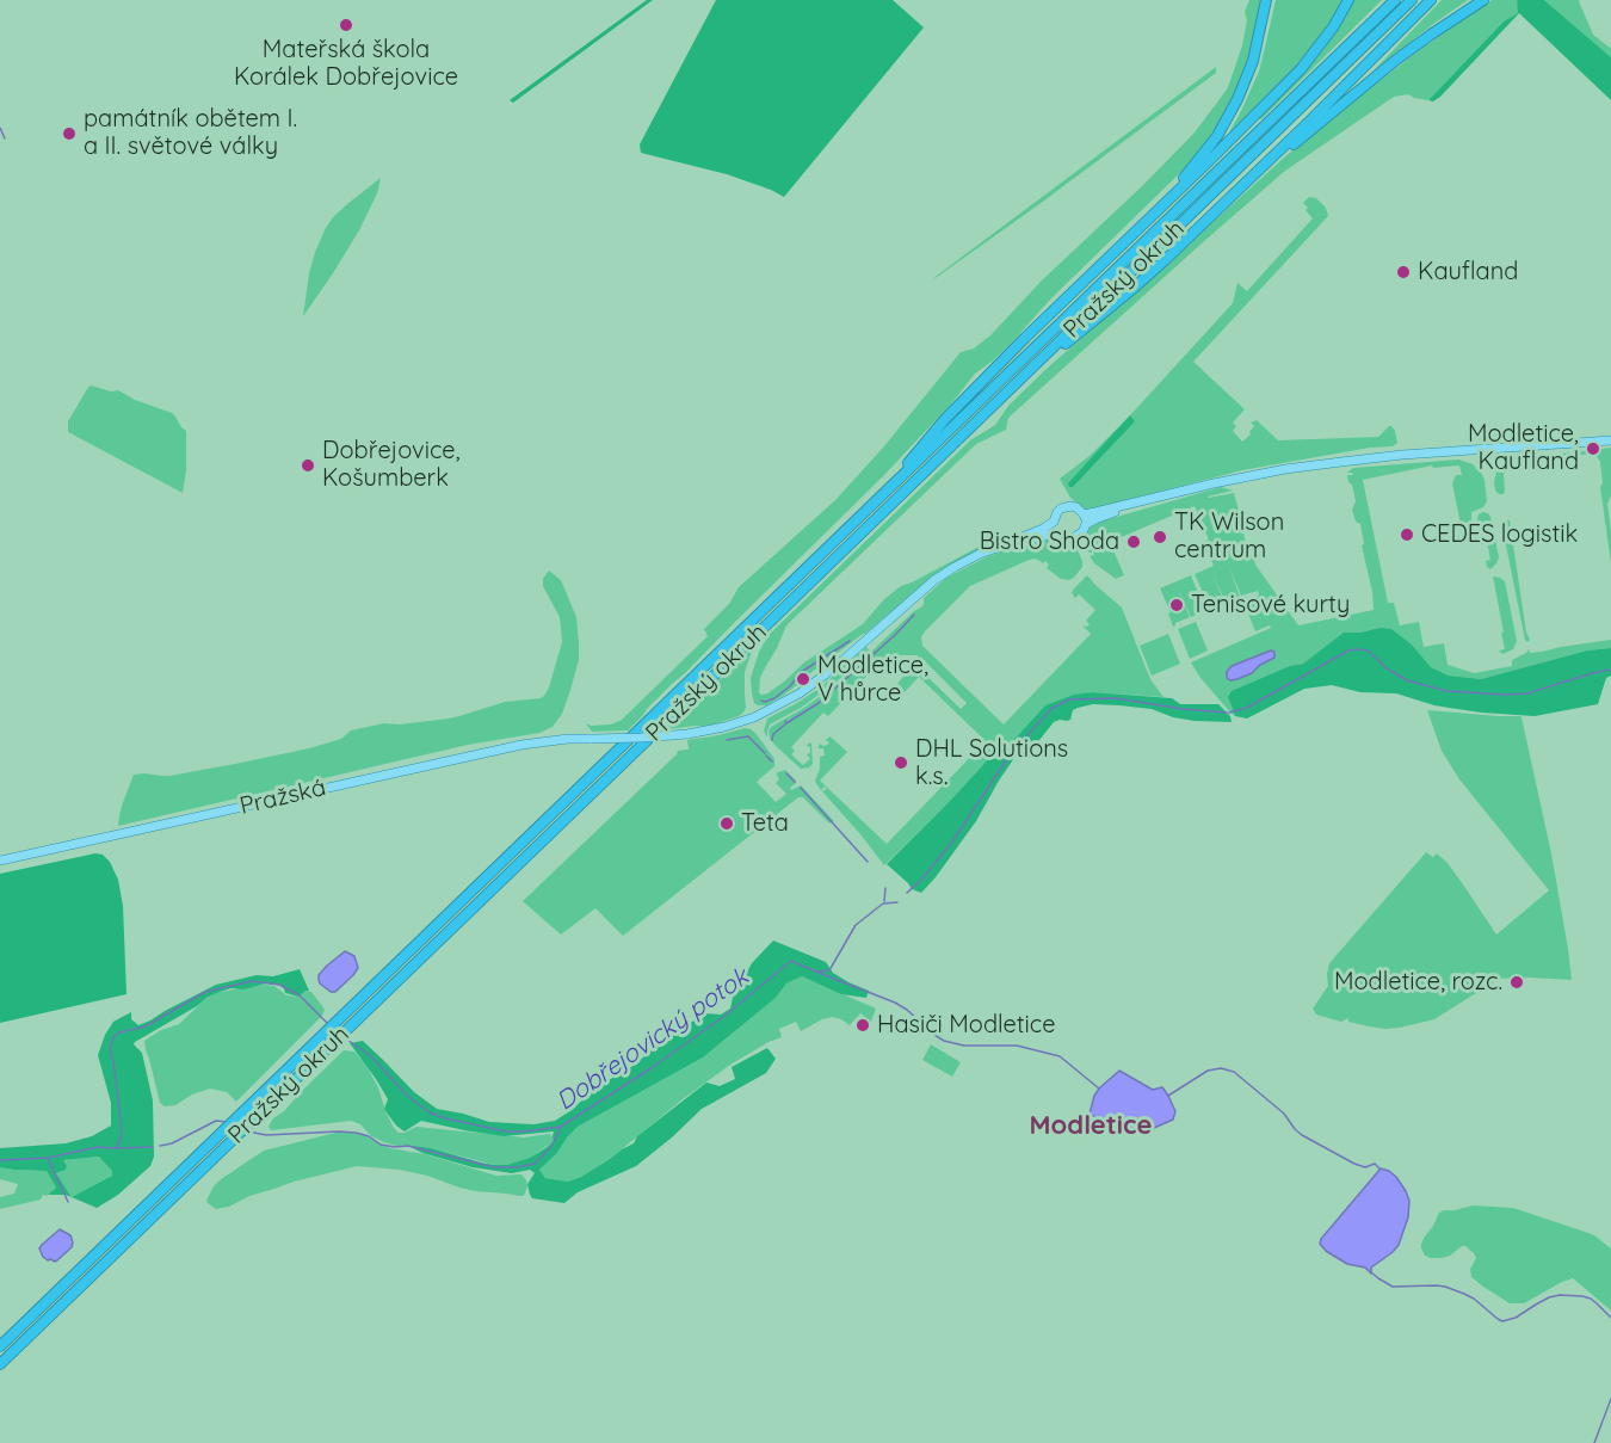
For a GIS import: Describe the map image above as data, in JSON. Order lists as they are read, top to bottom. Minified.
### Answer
{"streets":{"highway":["Pražský okruh"],"main road":["Pražská"]},"districts":["Modletice"],"water":["Dobřejovický potok"],"places":["Mateřská škola Korálek Dobřejovice","památník obětem I. a II. světové války","Kaufland","Modletice, Kaufland","Dobřejovice, Košumberk","CEDES logistik","TK Wilson centrum","Bistro Shoda","Tenisové kurty","Modletice, V hůrce","DHL Solutions k.s.","Teta","Modletice, rozc.","Hasiči Modletice"]}
